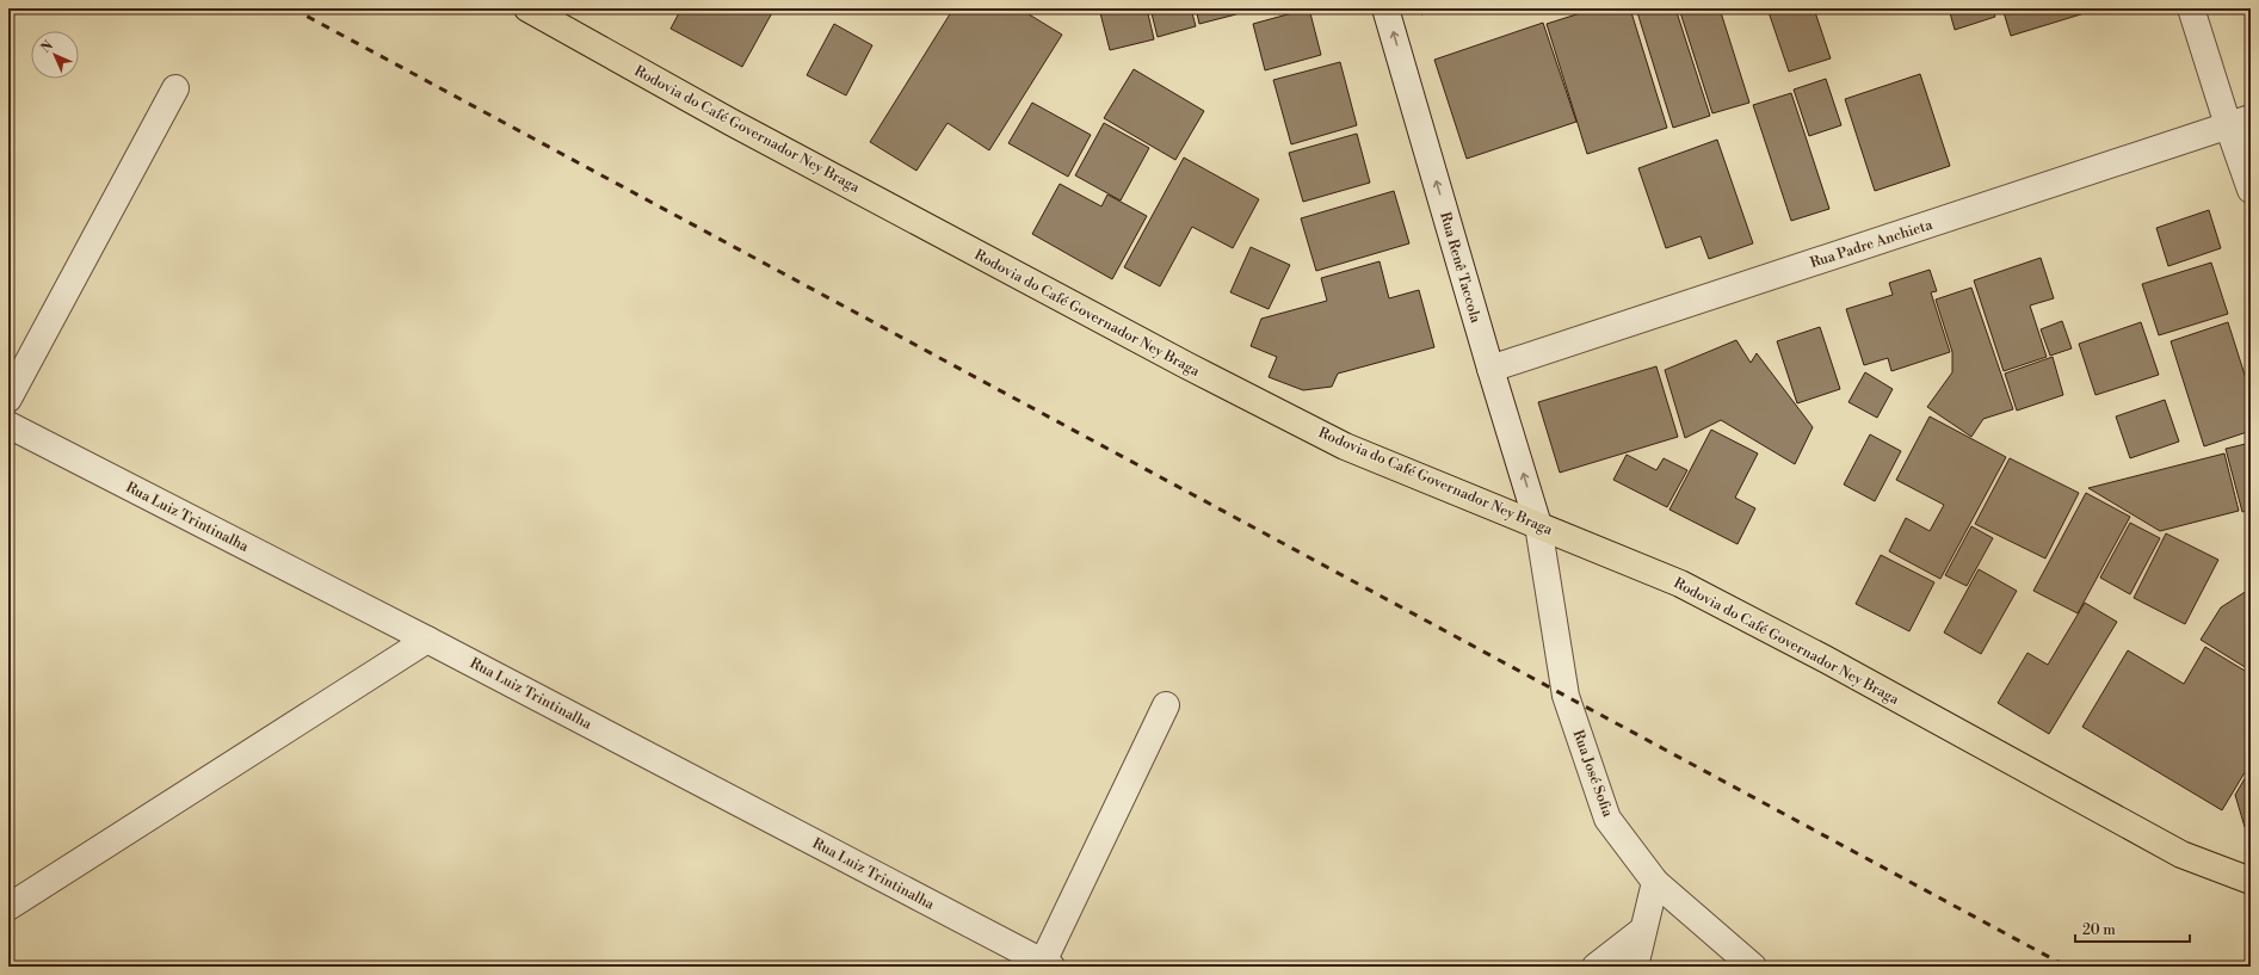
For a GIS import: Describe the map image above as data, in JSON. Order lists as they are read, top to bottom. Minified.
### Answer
{"streets":{"main road":["Rodovia do Café Governador Ney Braga"],"street":["Rua Padre Anchieta","Rua Renê Taccola","Rua Luiz Trintinalha","Rua José Sofia"]},"crossings":[["Rodovia do Café Governador Ney Braga","Rua Renê Taccola"],["Rodovia do Café Governador Ney Braga","Rua José Sofia"],["Rua Padre Anchieta","Rua Renê Taccola"],["Rua Renê Taccola","Rua José Sofia"]],"one_way":["Rua Renê Taccola"],"scale_bar":"20 m","north":"top left"}
